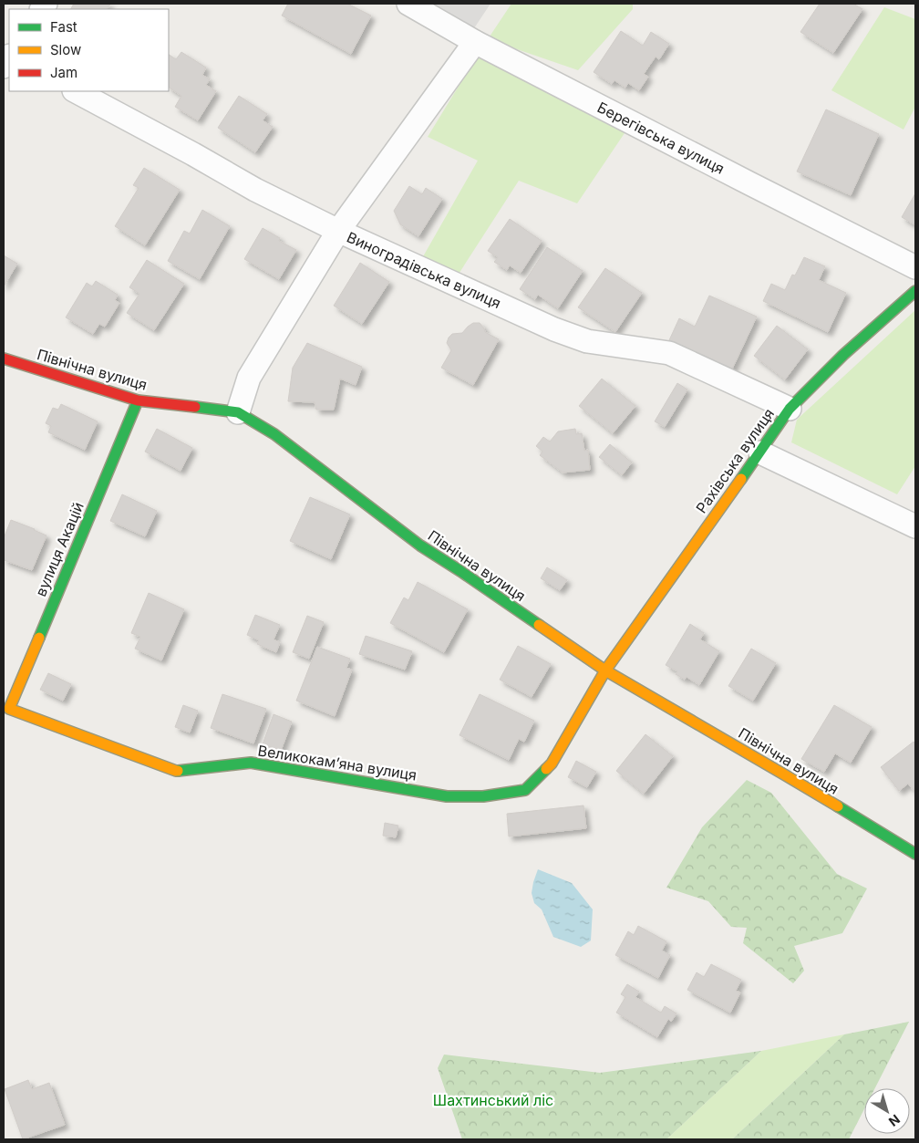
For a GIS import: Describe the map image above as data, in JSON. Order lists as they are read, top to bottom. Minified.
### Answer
{"streets":{"street":["Берегівська вулиця","Виноградівська вулиця","Північна вулиця","Рахівська вулиця","вулиця Акацій","Великокамʼяна вулиця"]},"crossings":[["Виноградівська вулиця","Рахівська вулиця"],["Північна вулиця","Рахівська вулиця"],["Північна вулиця","вулиця Акацій"],["Північна вулиця","Великокамʼяна вулиця"],["Рахівська вулиця","Великокамʼяна вулиця"],["вулиця Акацій","Великокамʼяна вулиця"]],"parks":["Шахтинський ліс"],"legend":["Fast","Slow","Jam"],"north":"bottom right"}
